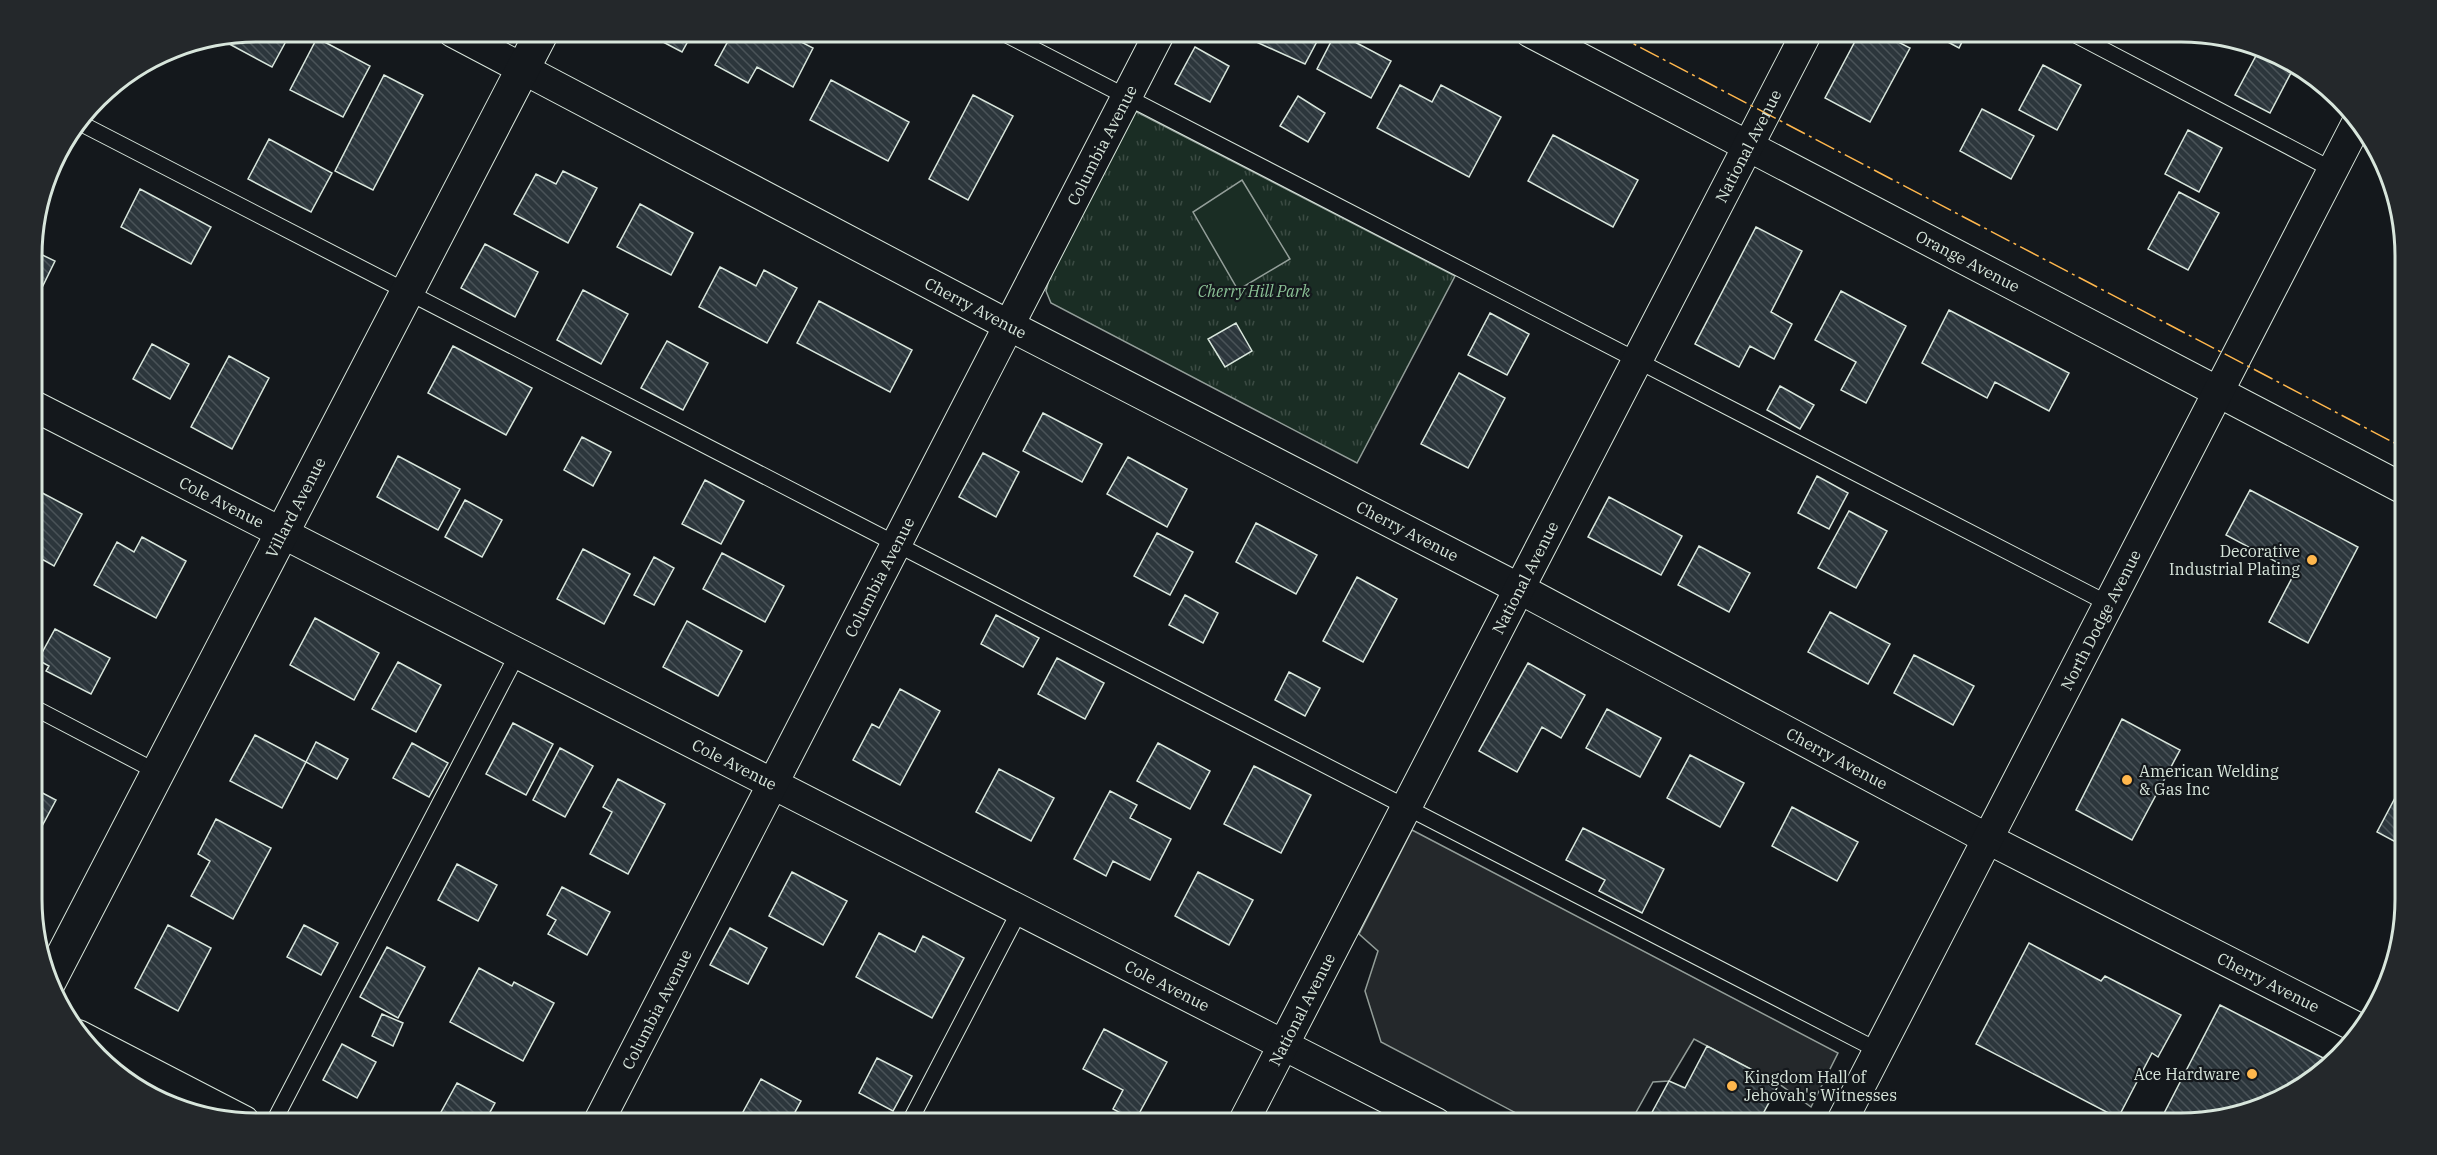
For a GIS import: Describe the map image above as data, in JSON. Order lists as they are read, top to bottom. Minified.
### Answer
{"streets":{"street":["Columbia Avenue","National Avenue","Orange Avenue","Cherry Avenue","Cole Avenue","Villard Avenue","North Dodge Avenue"]},"crossings":[["Columbia Avenue","Cherry Avenue"],["Columbia Avenue","Cole Avenue"],["National Avenue","Orange Avenue"],["National Avenue","Cherry Avenue"],["National Avenue","Cole Avenue"],["Orange Avenue","North Dodge Avenue"],["Cherry Avenue","Villard Avenue"],["Cherry Avenue","North Dodge Avenue"],["Cole Avenue","Villard Avenue"]],"parks":["Cherry Hill Park"],"places":["Decorative Industrial Plating","American Welding & Gas Inc","Ace Hardware","Kingdom Hall of Jehovah's Witnesses"]}
